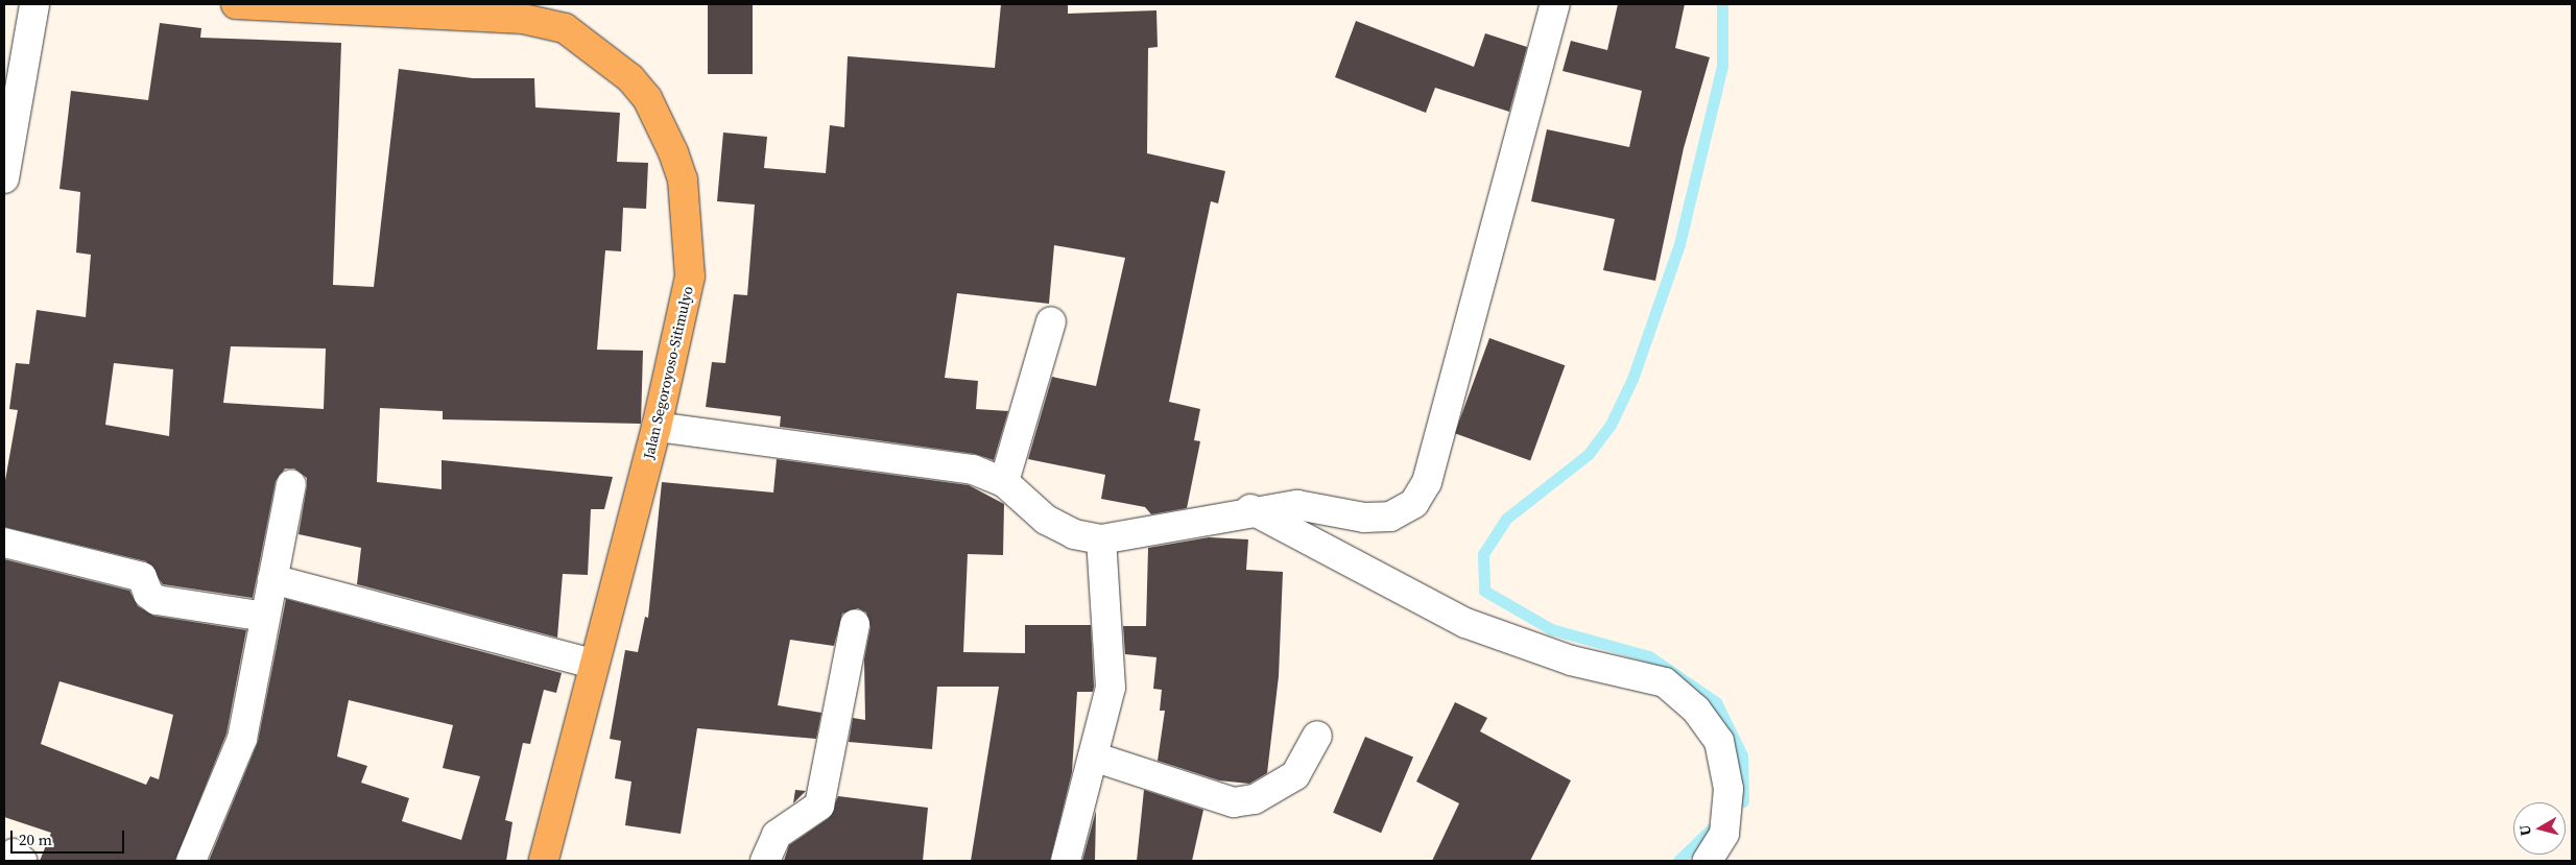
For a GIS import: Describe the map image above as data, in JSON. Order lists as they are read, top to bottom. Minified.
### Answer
{"streets":{"main road":["Jalan Segoroyoso-Sitimulyo"]},"scale_bar":"20 m","north":"left"}
